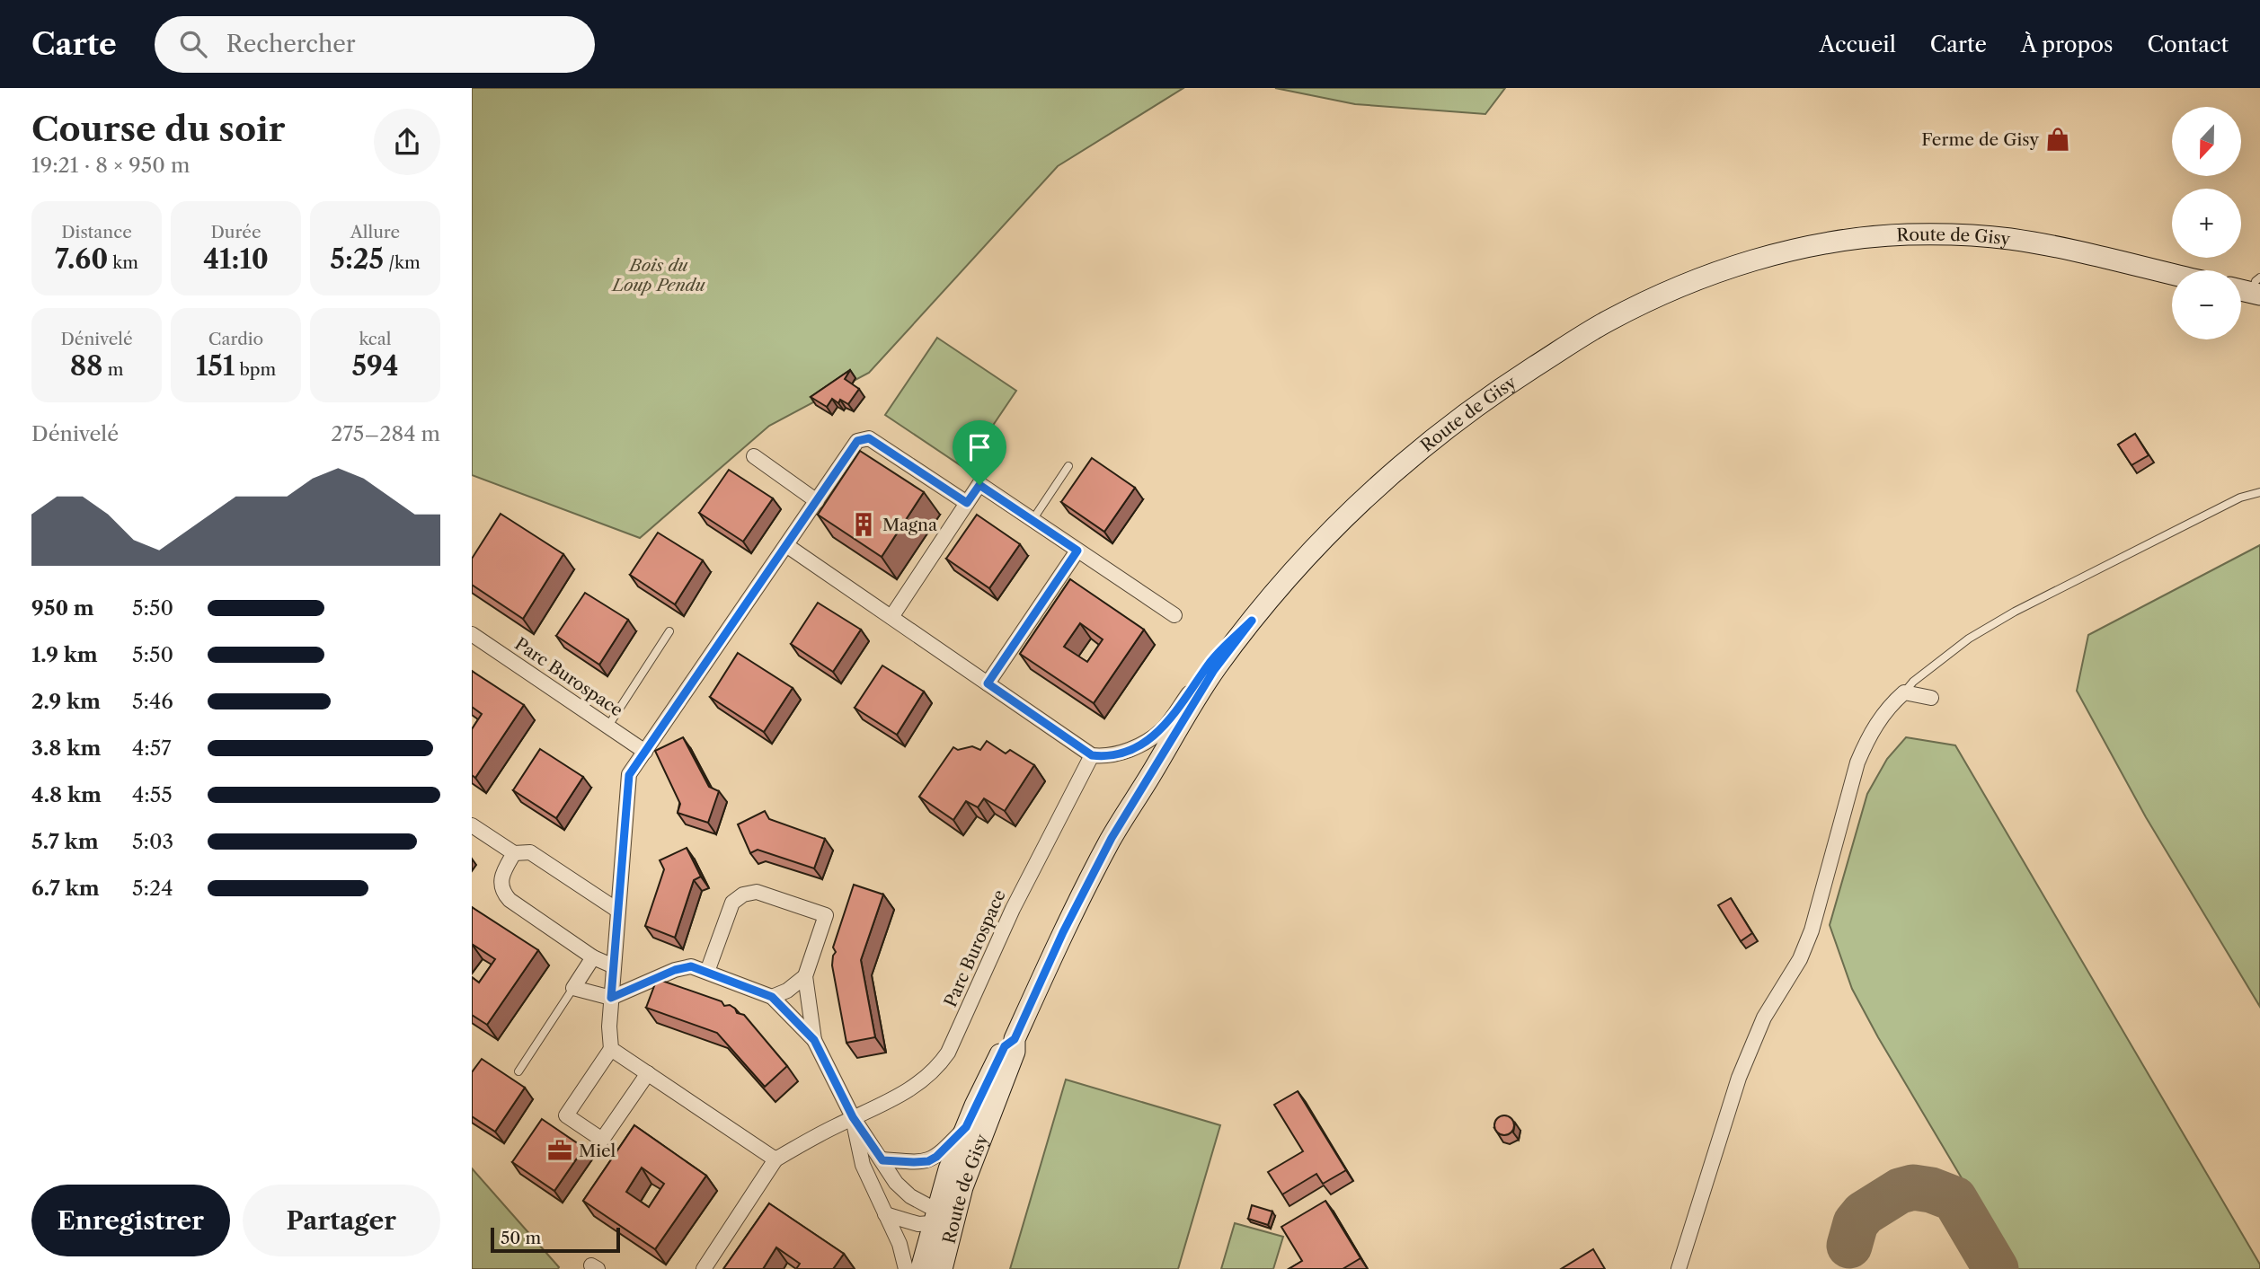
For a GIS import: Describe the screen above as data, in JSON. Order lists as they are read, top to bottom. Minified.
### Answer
{"streets":{"street":["Route de Gisy","Parc Burospace"]},"parks":["Bois du Loup Pendu"],"places":{"shop":["Ferme de Gisy"],"building":["Magna"],"office":["Miel"]},"scale_bar":"50 m","north":"bottom","page":{"header":"Carte","search":"Rechercher","nav":["Accueil","Carte","À propos","Contact"],"heading":["Course du soir","19:21 · 8 × 950 m"],"map_buttons":["+","−"],"stats":[["Distance","7.60 km"],["Durée","41:10"],["Allure","5:25 /km"],["Dénivelé","88 m"],["Cardio","151 bpm"],["kcal","594"]],"chart":["Dénivelé","275–284 m"],"list":[{"name":"950 m","note":"5:50"},{"name":"1.9 km","note":"5:50"},{"name":"2.9 km","note":"5:46"},{"name":"3.8 km","note":"4:57"},{"name":"4.8 km","note":"4:55"},{"name":"5.7 km","note":"5:03"},{"name":"6.7 km","note":"5:24"}],"buttons":["Enregistrer","Partager"],"scale":"50 m"}}
